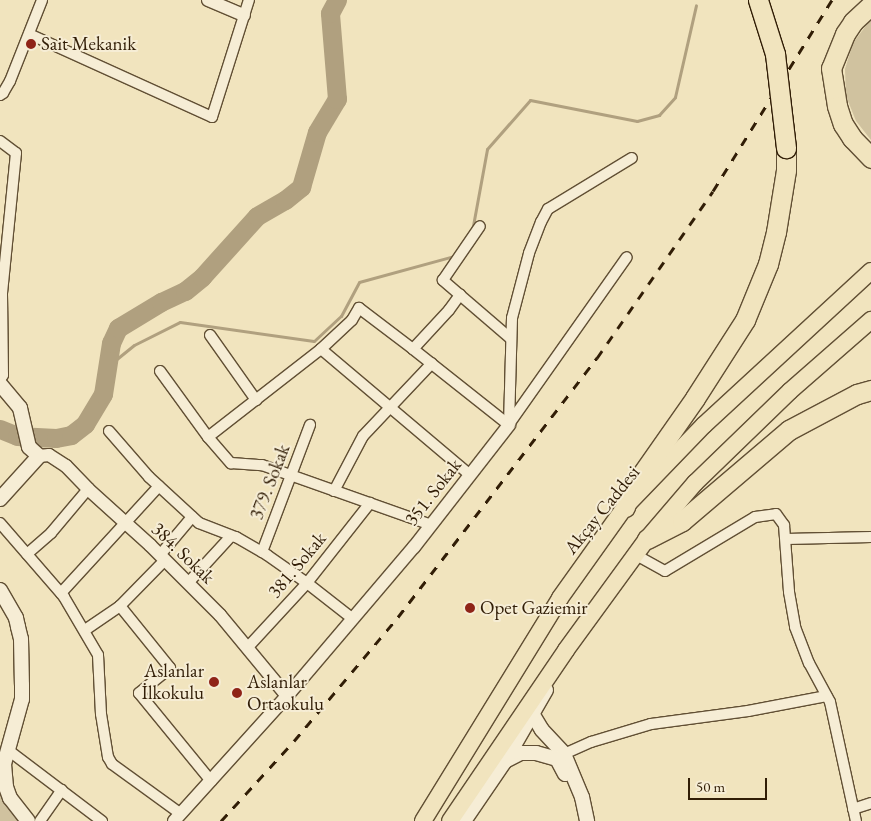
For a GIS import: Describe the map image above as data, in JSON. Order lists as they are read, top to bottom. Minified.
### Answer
{"streets":{"highway":["Akçay Caddesi"],"street":["379. Sokak","351. Sokak","384. Sokak","381. Sokak"]},"crossings":[["351. Sokak","384. Sokak"],["384. Sokak","381. Sokak"]],"places":["Sait Mekanik","Opet Gaziemir","Aslanlar İlkokulu","Aslanlar Ortaokulu"],"scale_bar":"50 m"}
